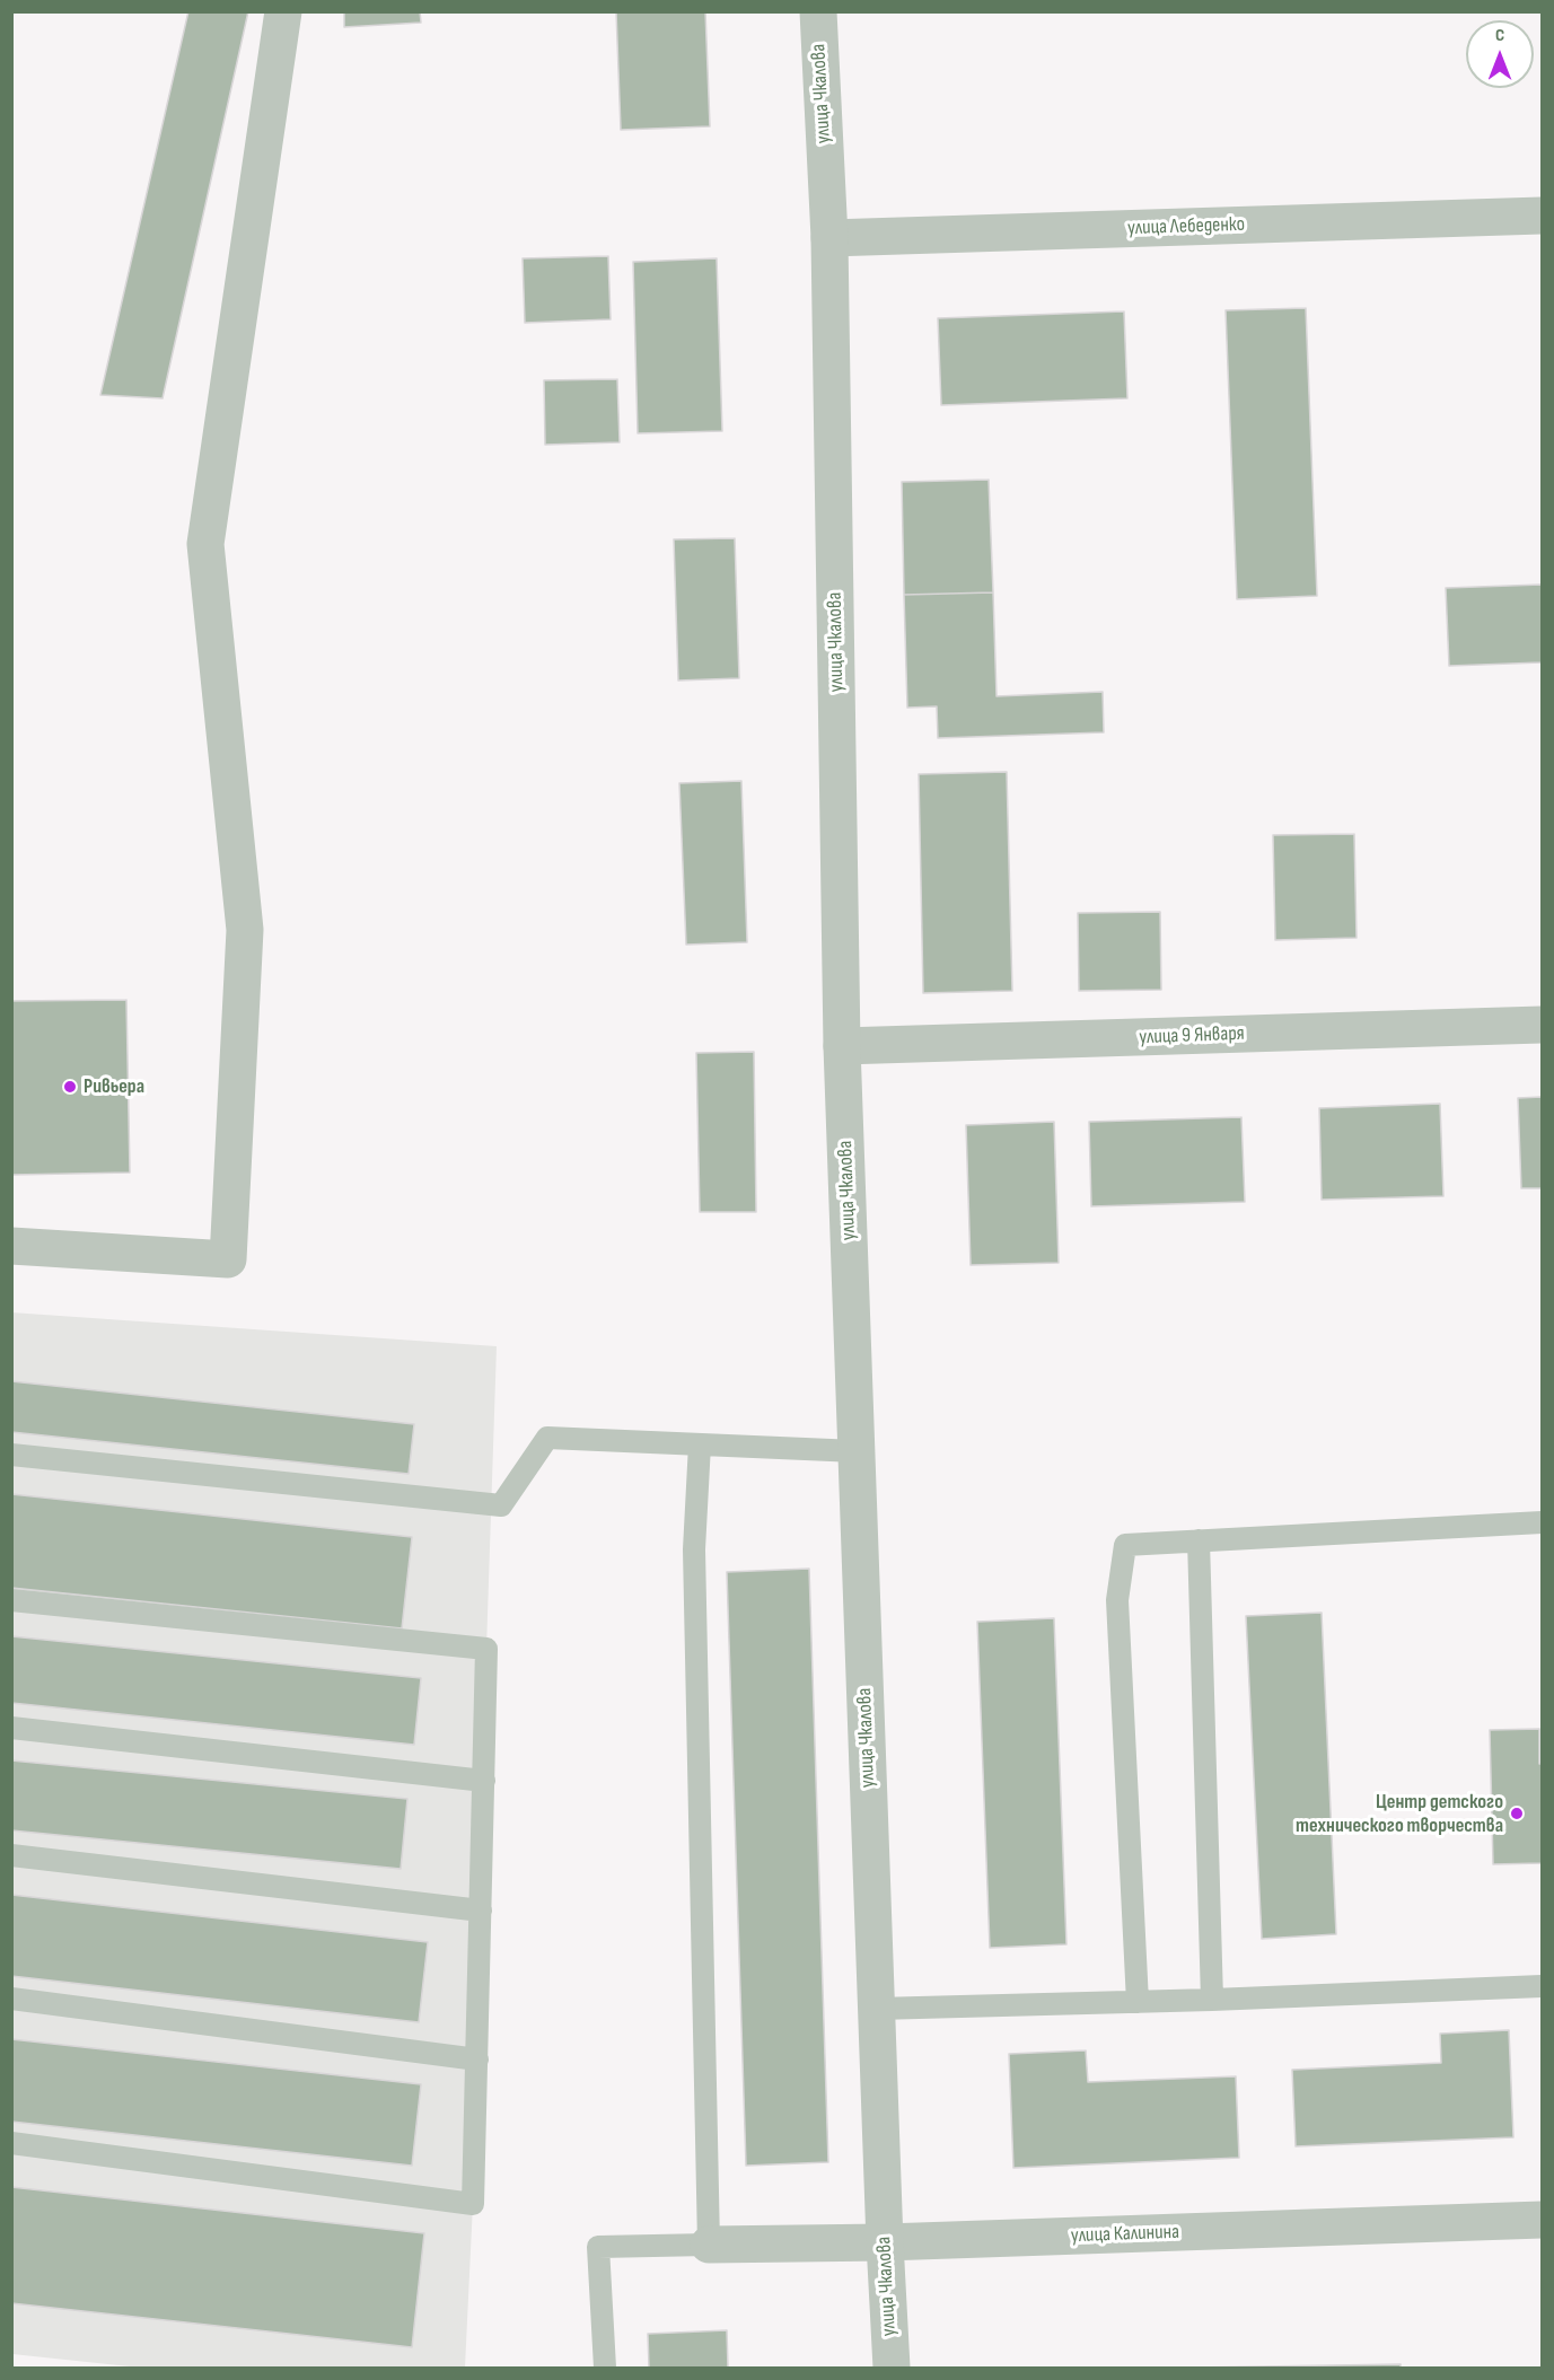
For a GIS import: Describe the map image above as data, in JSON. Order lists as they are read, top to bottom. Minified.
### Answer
{"streets":{"street":["улица Чкалова","улица Лебеденко","улица 9 Января","улица Калинина"]},"crossings":[["улица Чкалова","улица Лебеденко"],["улица Чкалова","улица 9 Января"],["улица Чкалова","улица Калинина"]],"places":["Ривьера","Центр детского технического творчества"],"north":"top"}
